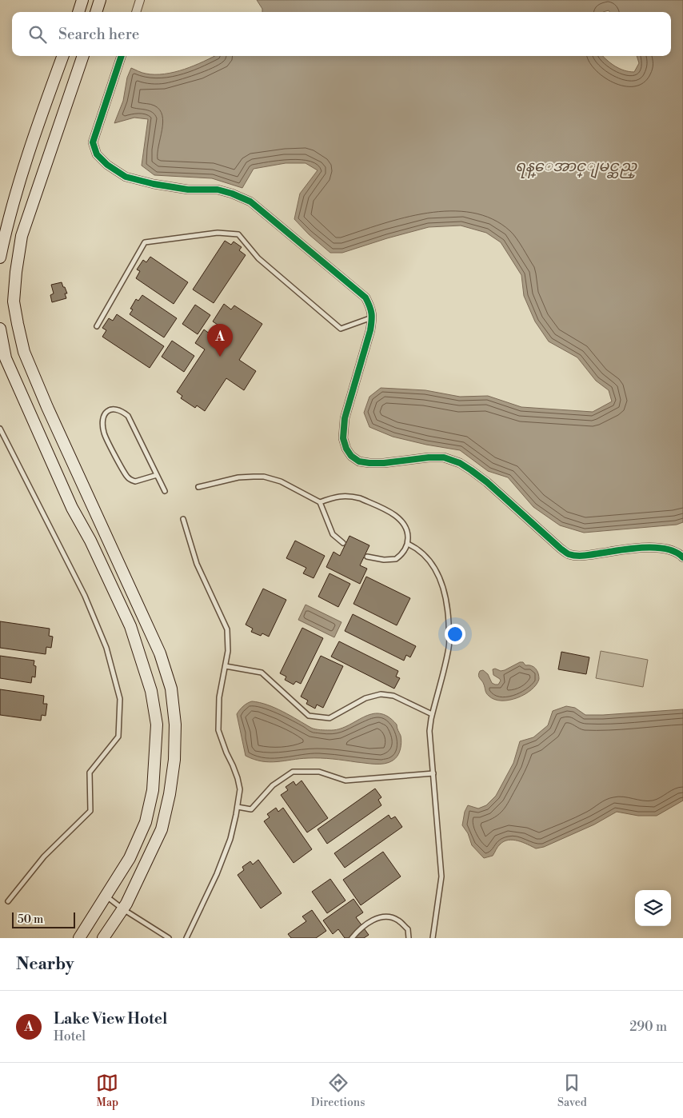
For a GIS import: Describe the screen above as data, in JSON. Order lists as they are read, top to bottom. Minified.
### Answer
{"water":["ရန္ေအာင္ျမင္ဆည္"],"scale_bar":"50 m","page":{"search":"Search here","pins":"A","scale":"50 m","heading":"Nearby","list":[{"mark":"A","name":"Lake View Hotel","note":"Hotel","value":"290 m"}],"nav":["Map","Directions","Saved"]}}
